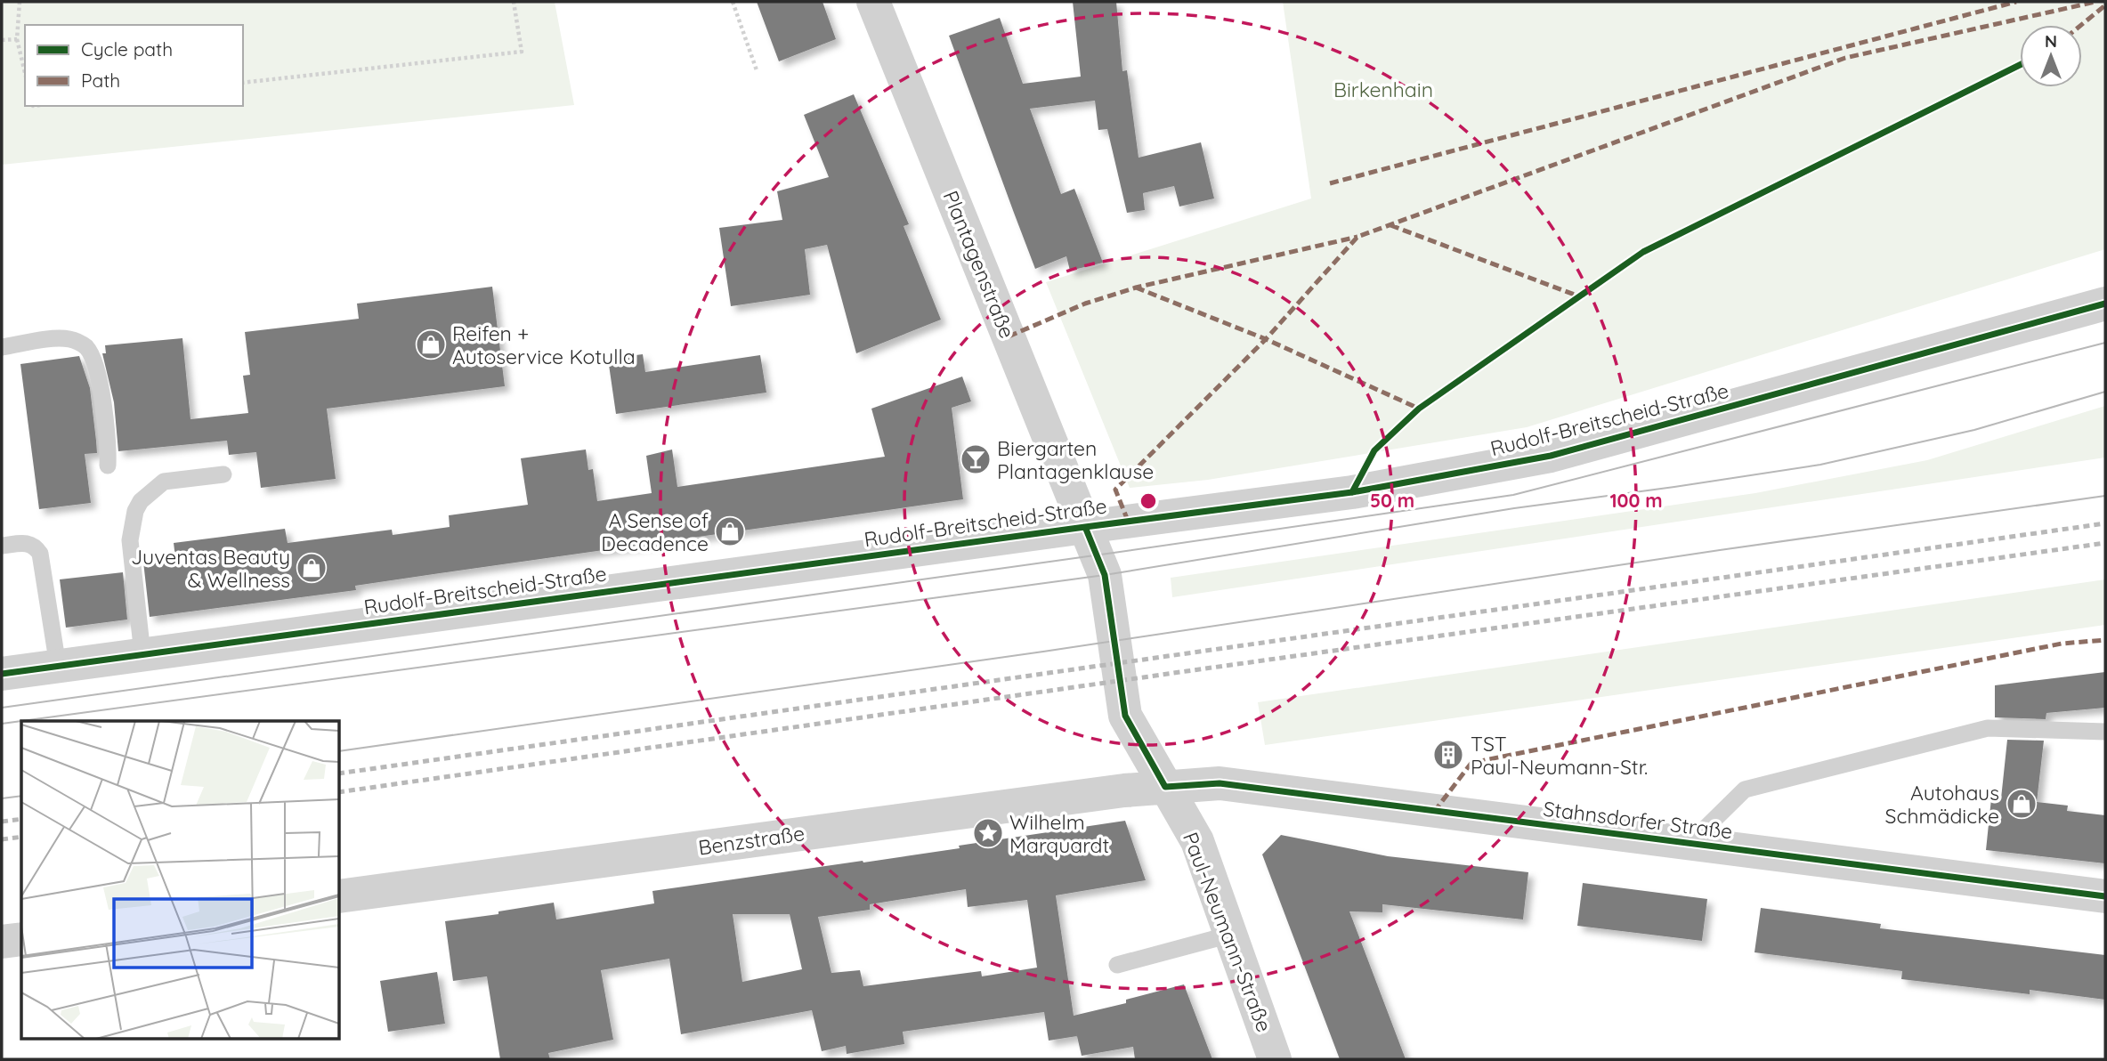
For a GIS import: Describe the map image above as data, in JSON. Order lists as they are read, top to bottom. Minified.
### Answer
{"streets":{"street":["Plantagenstraße","Rudolf-Breitscheid-Straße","Stahnsdorfer Straße","Benzstraße","Paul-Neumann-Straße"]},"crossings":[["Plantagenstraße","Rudolf-Breitscheid-Straße"],["Plantagenstraße","Paul-Neumann-Straße"],["Rudolf-Breitscheid-Straße","Paul-Neumann-Straße"],["Stahnsdorfer Straße","Benzstraße"],["Stahnsdorfer Straße","Paul-Neumann-Straße"],["Benzstraße","Paul-Neumann-Straße"]],"parks":["Birkenhain"],"places":{"shop":["Reifen + Autoservice Kotulla","A Sense of Decadence","Juventas Beauty & Wellness","Autohaus Schmädicke"],"bar":["Biergarten Plantagenklause"],"building":["TST Paul-Neumann-Str."],"place":["Wilhelm Marquardt"]},"legend":["Cycle path","Path"],"north":"top","rings":["50 m","100 m"]}
